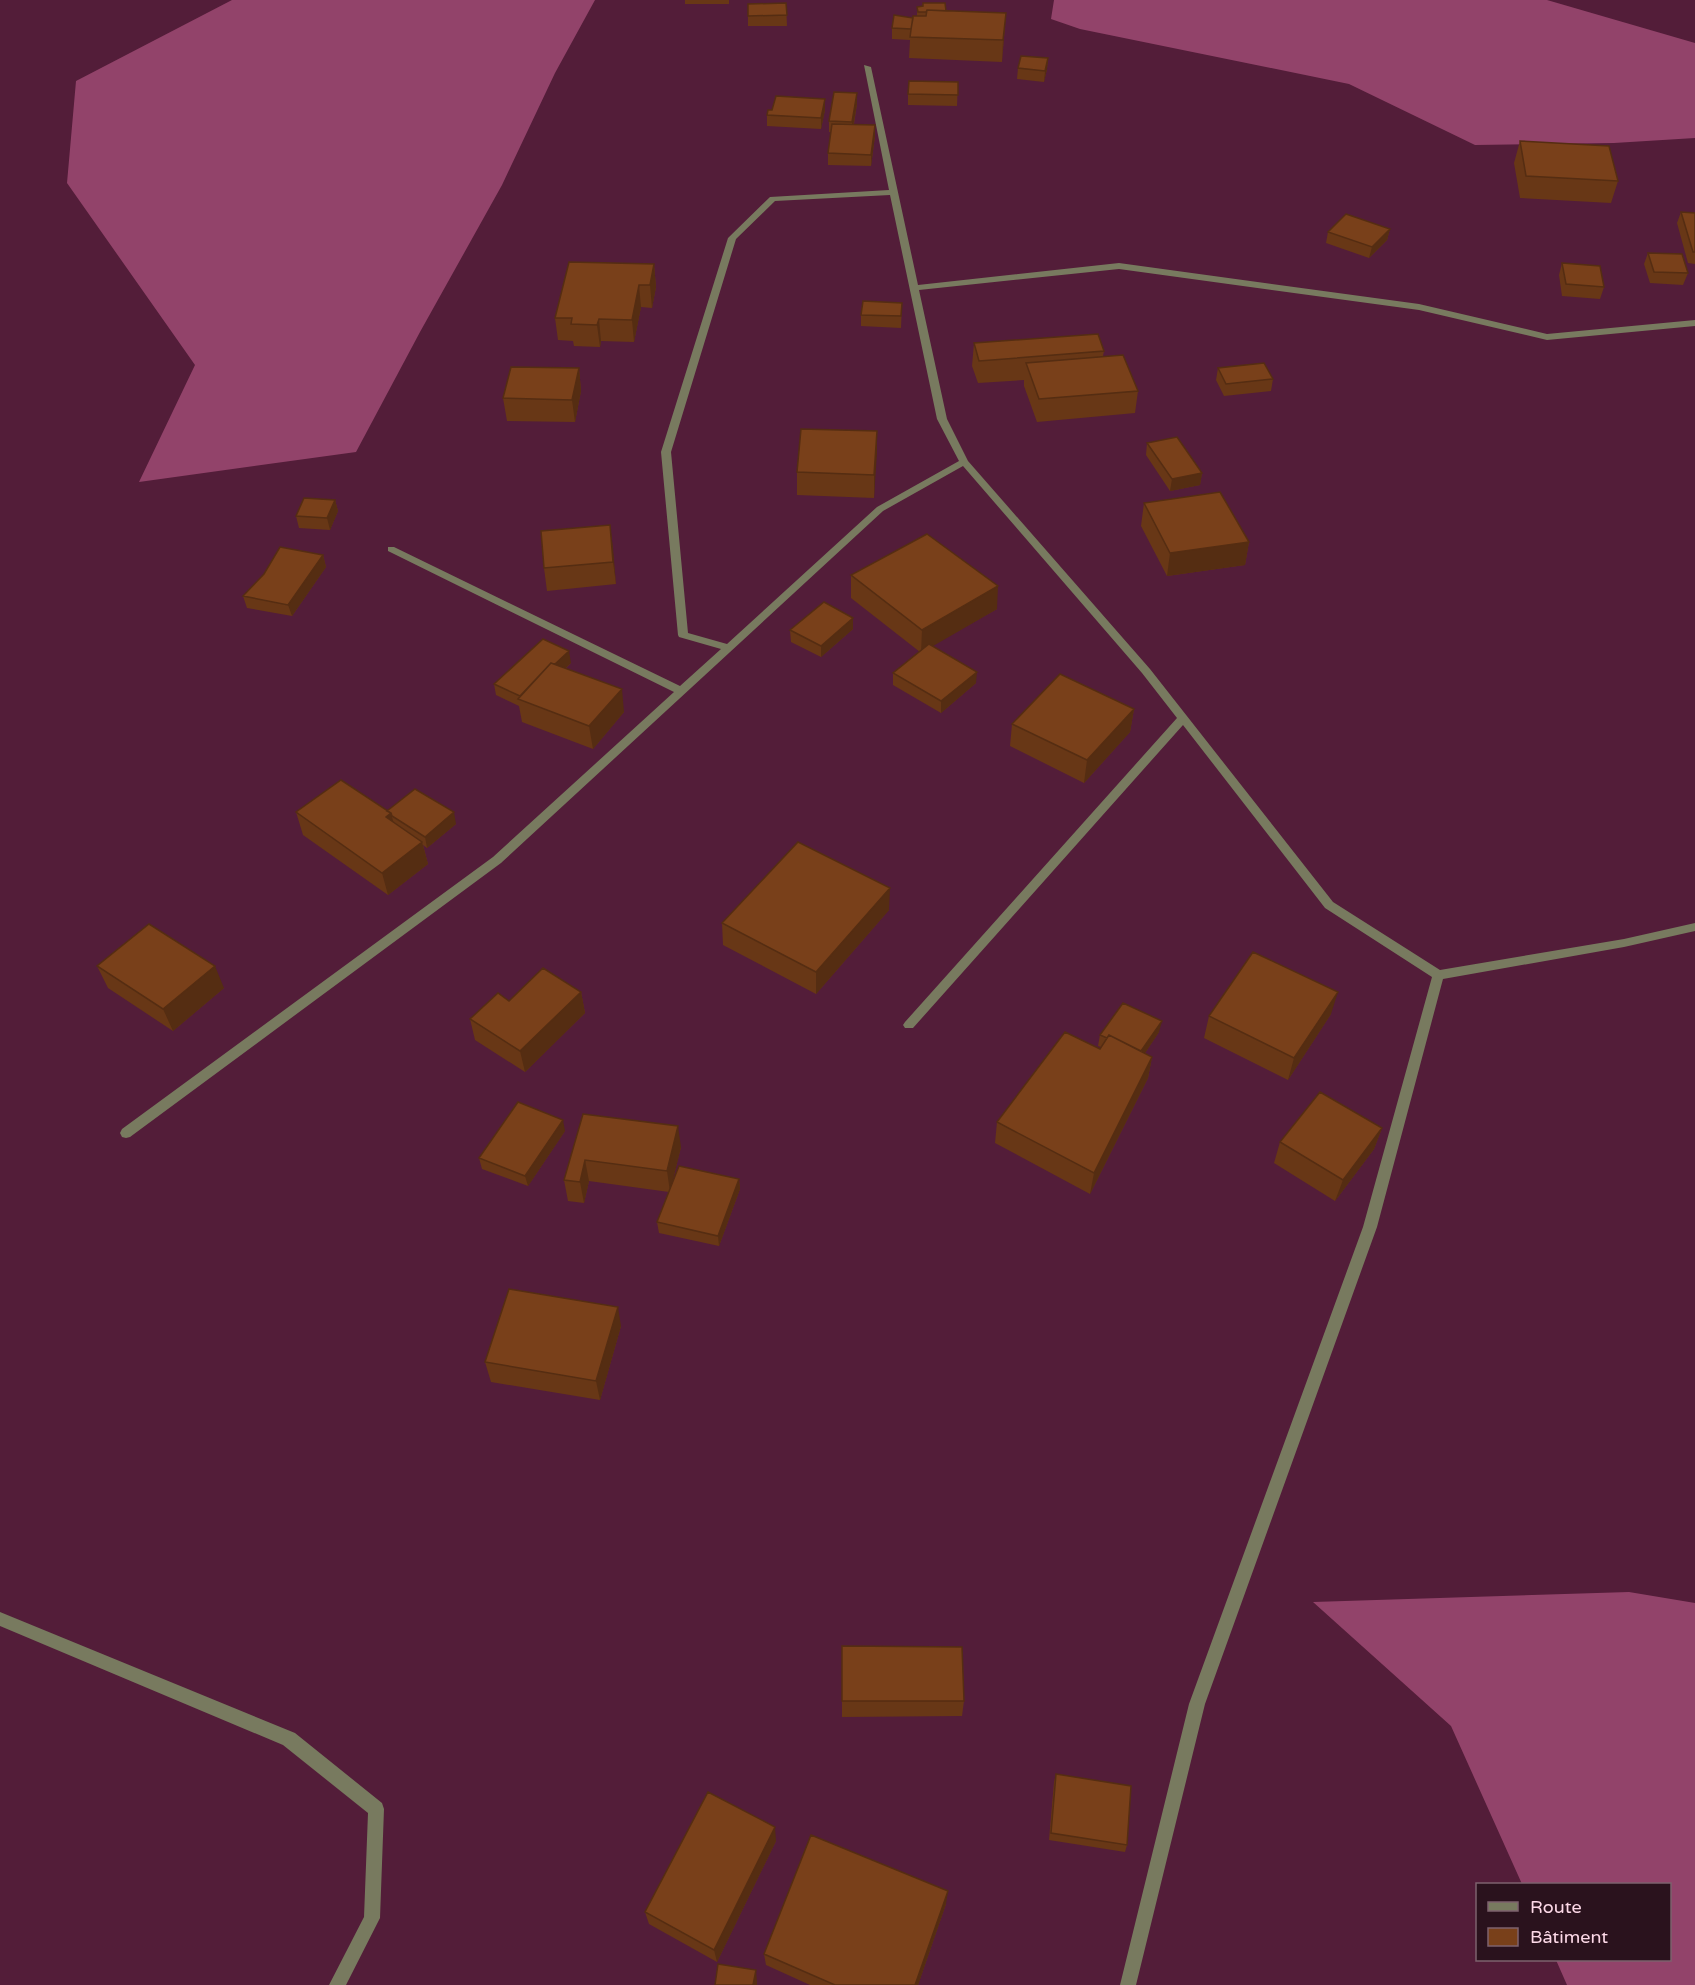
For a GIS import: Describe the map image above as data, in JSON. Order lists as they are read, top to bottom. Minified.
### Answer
{"legend":["Route","Bâtiment"]}
